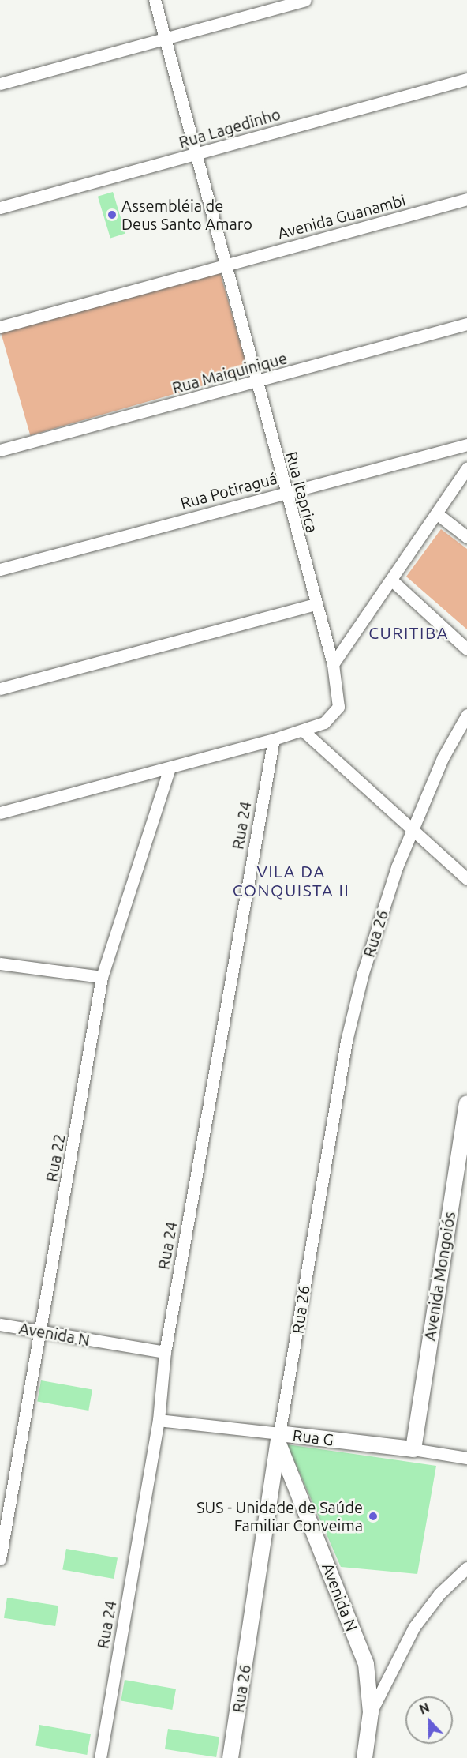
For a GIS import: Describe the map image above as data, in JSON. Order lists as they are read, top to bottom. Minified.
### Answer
{"streets":{"street":["Rua Lagedinho","Avenida Guanambi","Rua Maiquinique","Rua Potiraguá","Rua Itaprica","Rua 24","Rua 26","Rua 22","Avenida Mongoiós","Avenida N","Rua G"]},"crossings":[["Avenida Guanambi","Rua Itaprica"],["Rua Maiquinique","Rua Itaprica"],["Rua Potiraguá","Rua Itaprica"],["Rua 24","Avenida N"],["Rua 24","Rua G"],["Rua 26","Avenida N"],["Rua 26","Rua G"],["Rua 22","Avenida N"],["Avenida Mongoiós","Rua G"],["Avenida N","Rua G"]],"districts":["CURITIBA","VILA DA CONQUISTA II"],"places":["Assembléia de Deus Santo Amaro","SUS - Unidade de Saúde Familiar Conveima"],"north":"top"}
